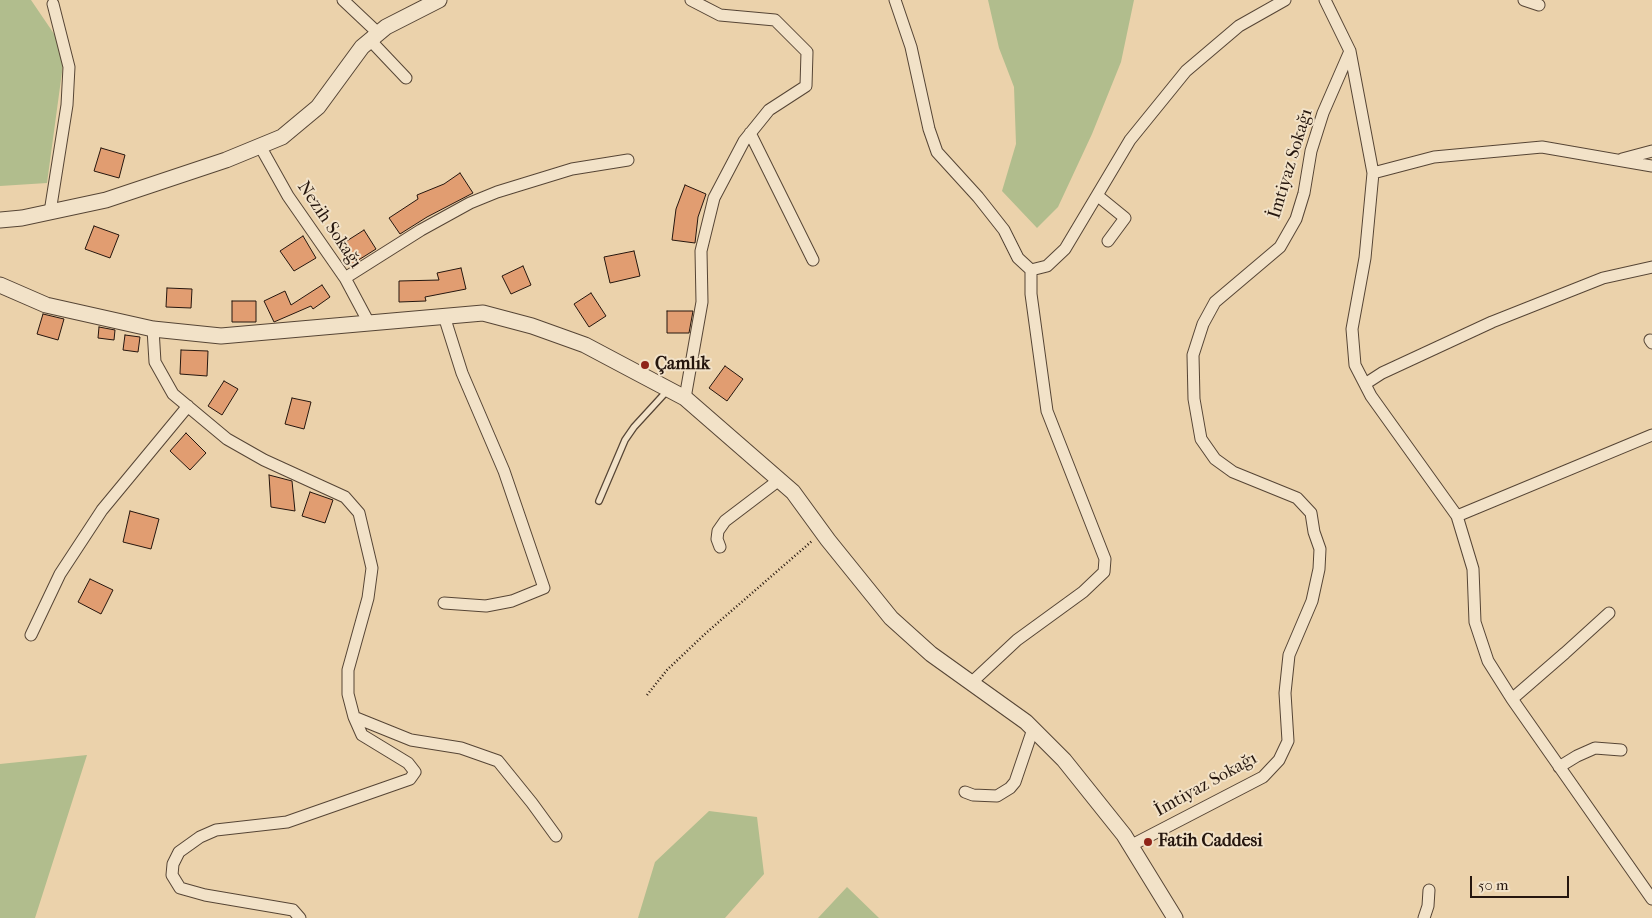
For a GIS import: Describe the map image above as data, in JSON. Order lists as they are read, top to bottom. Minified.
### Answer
{"streets":{"street":["İmtiyaz Sokağı","Nezih Sokağı"]},"places":["Çamlık","Fatih Caddesi"],"scale_bar":"50 m"}
